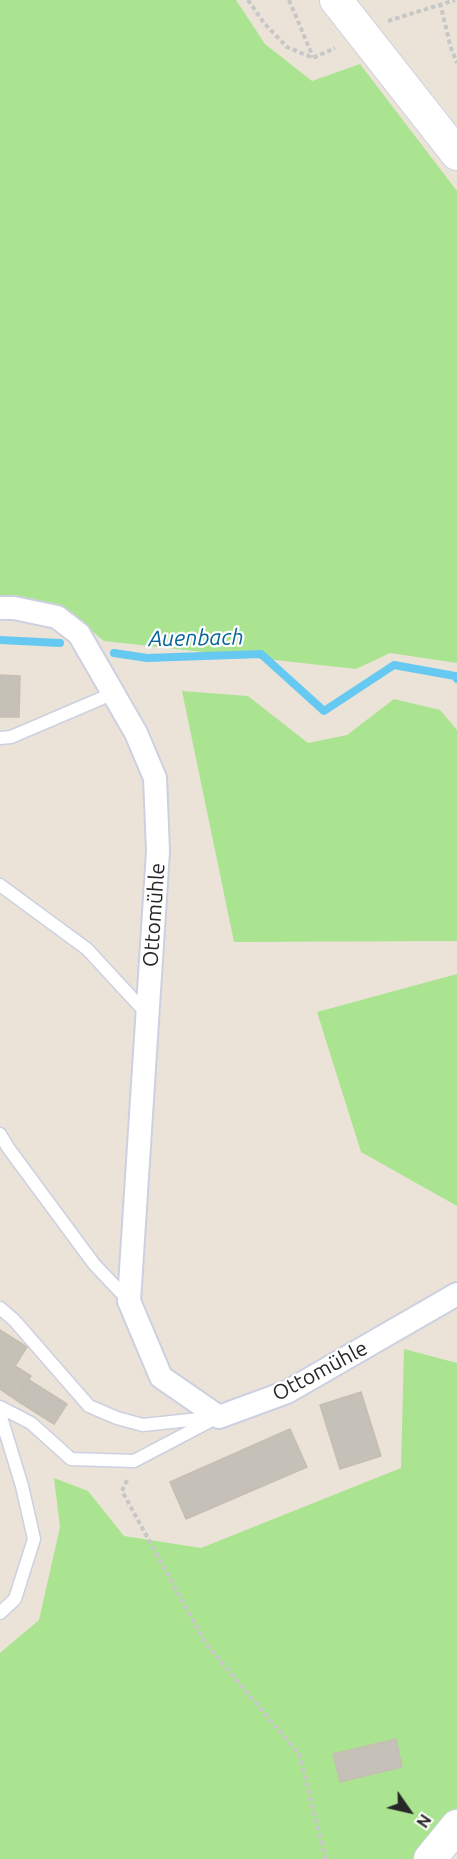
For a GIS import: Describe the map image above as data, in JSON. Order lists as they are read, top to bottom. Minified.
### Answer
{"streets":{"street":["Ottomühle"]},"water":["Auenbach"],"north":"bottom right"}
